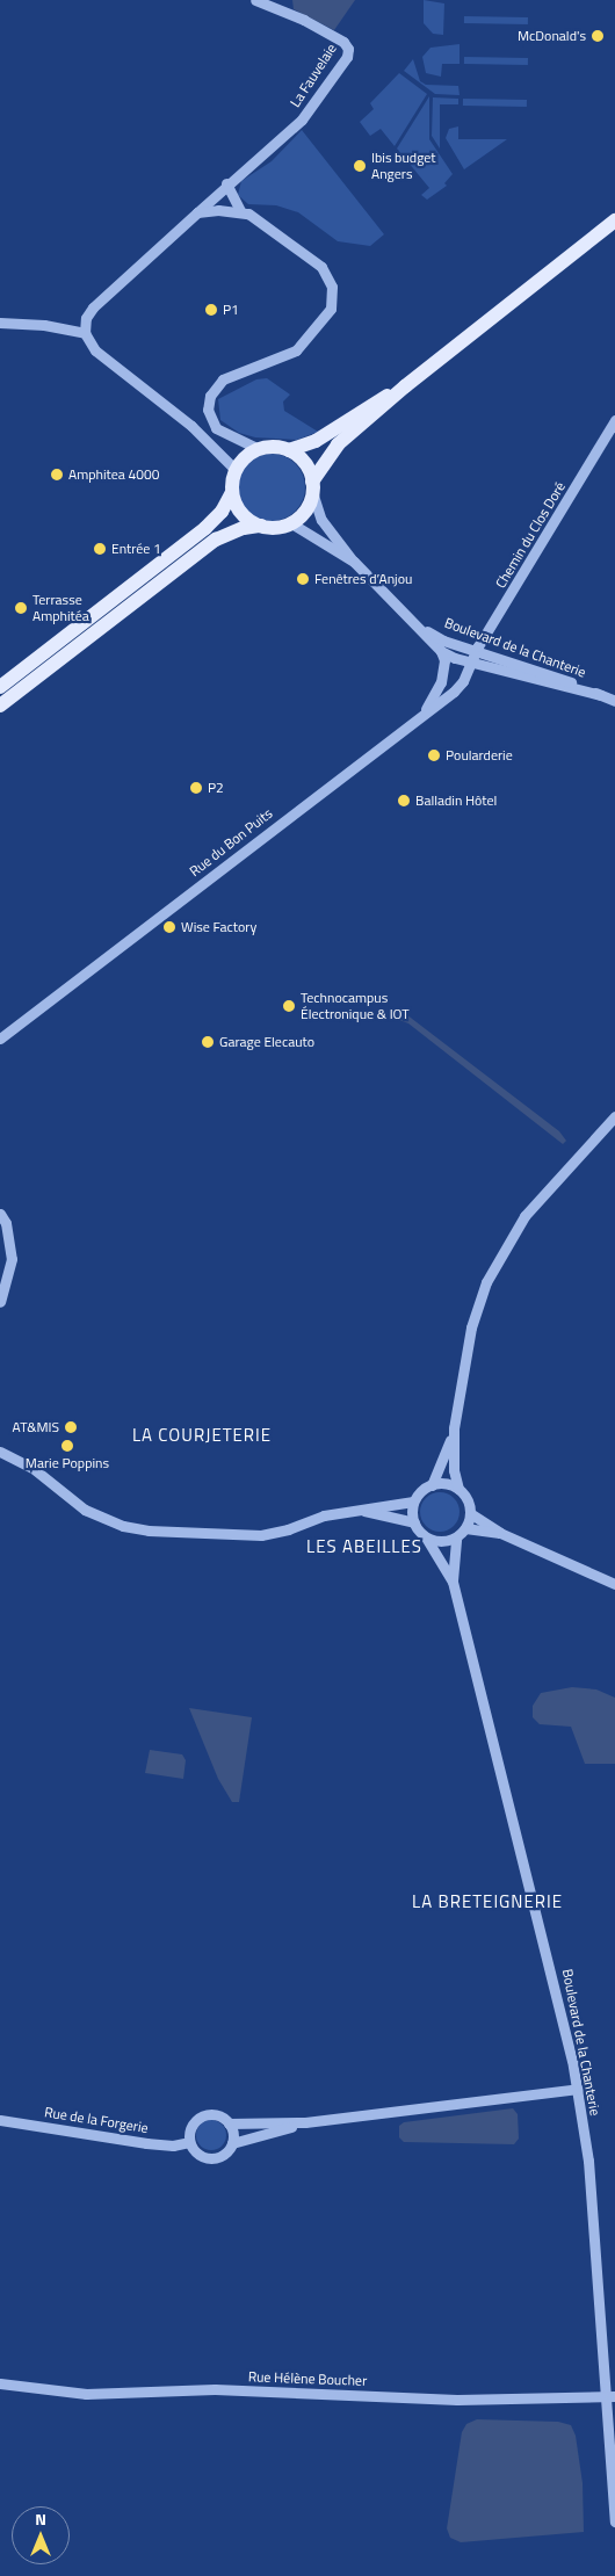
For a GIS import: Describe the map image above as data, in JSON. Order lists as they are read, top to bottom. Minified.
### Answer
{"streets":{"street":["La Fauvelaie","Chemin du Clos Doré","Boulevard de la Chanterie","Rue du Bon Puits","Rue de la Forgerie","Rue Hélène Boucher"]},"crossings":[["Chemin du Clos Doré","Boulevard de la Chanterie"],["Chemin du Clos Doré","Rue du Bon Puits"],["Boulevard de la Chanterie","Rue du Bon Puits"],["Boulevard de la Chanterie","Rue Hélène Boucher"]],"districts":["LA COURJETERIE","LES ABEILLES","LA BRETEIGNERIE"],"places":["McDonald's","Ibis budget Angers","P1","Amphitea 4000","Entrée 1","Fenêtres d’Anjou","Terrasse Amphitéa","Poularderie","P2","Balladin Hôtel","Wise Factory","Technocampus Électronique & IOT","Garage Elecauto","AT&MIS","Marie Poppins"],"north":"top"}
